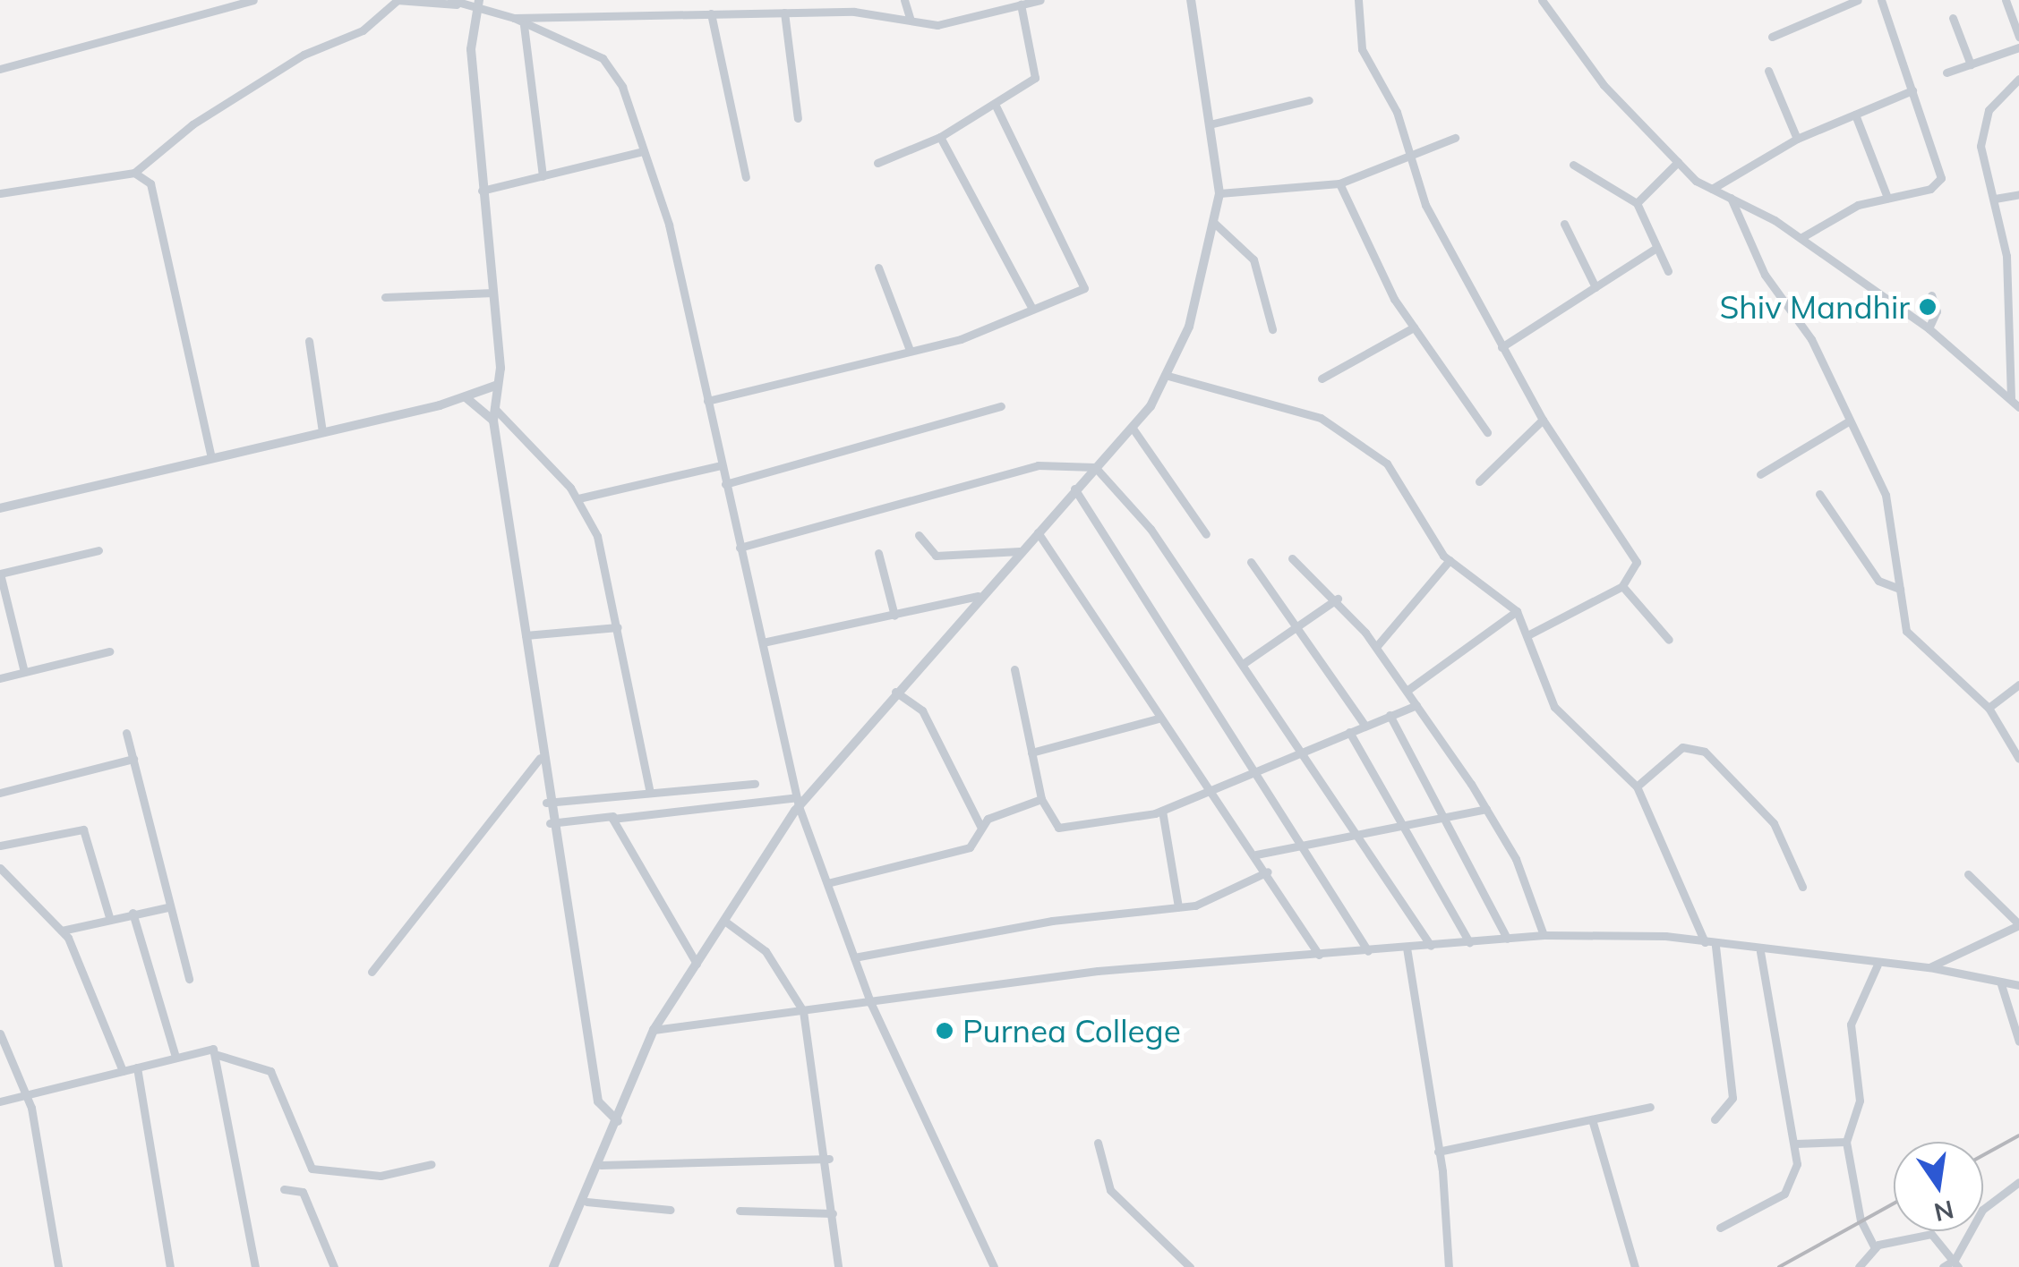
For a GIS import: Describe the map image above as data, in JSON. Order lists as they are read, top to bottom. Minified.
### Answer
{"places":["Shiv Mandhir","Purnea College"],"north":"bottom"}
